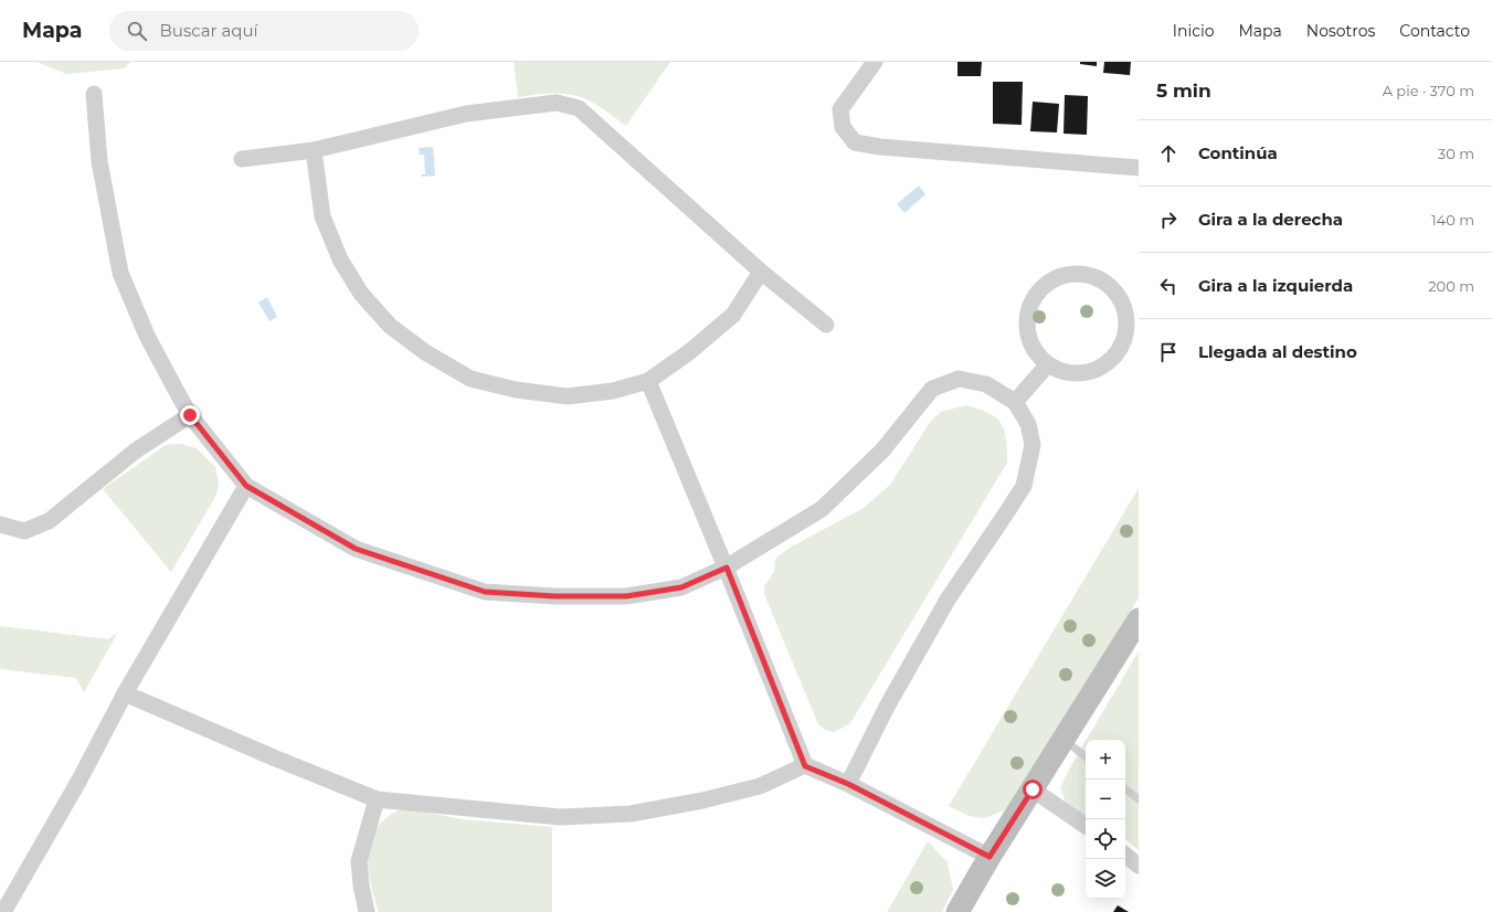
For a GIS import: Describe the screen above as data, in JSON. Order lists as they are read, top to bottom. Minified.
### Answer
{"page":{"header":"Mapa","search":"Buscar aquí","nav":["Inicio","Mapa","Nosotros","Contacto"],"heading":["5 min","A pie · 370 m"],"list":[["Continúa","30 m"],["Gira a la derecha","140 m"],["Gira a la izquierda","200 m"],"Llegada al destino"],"map_buttons":["+","−"]}}
